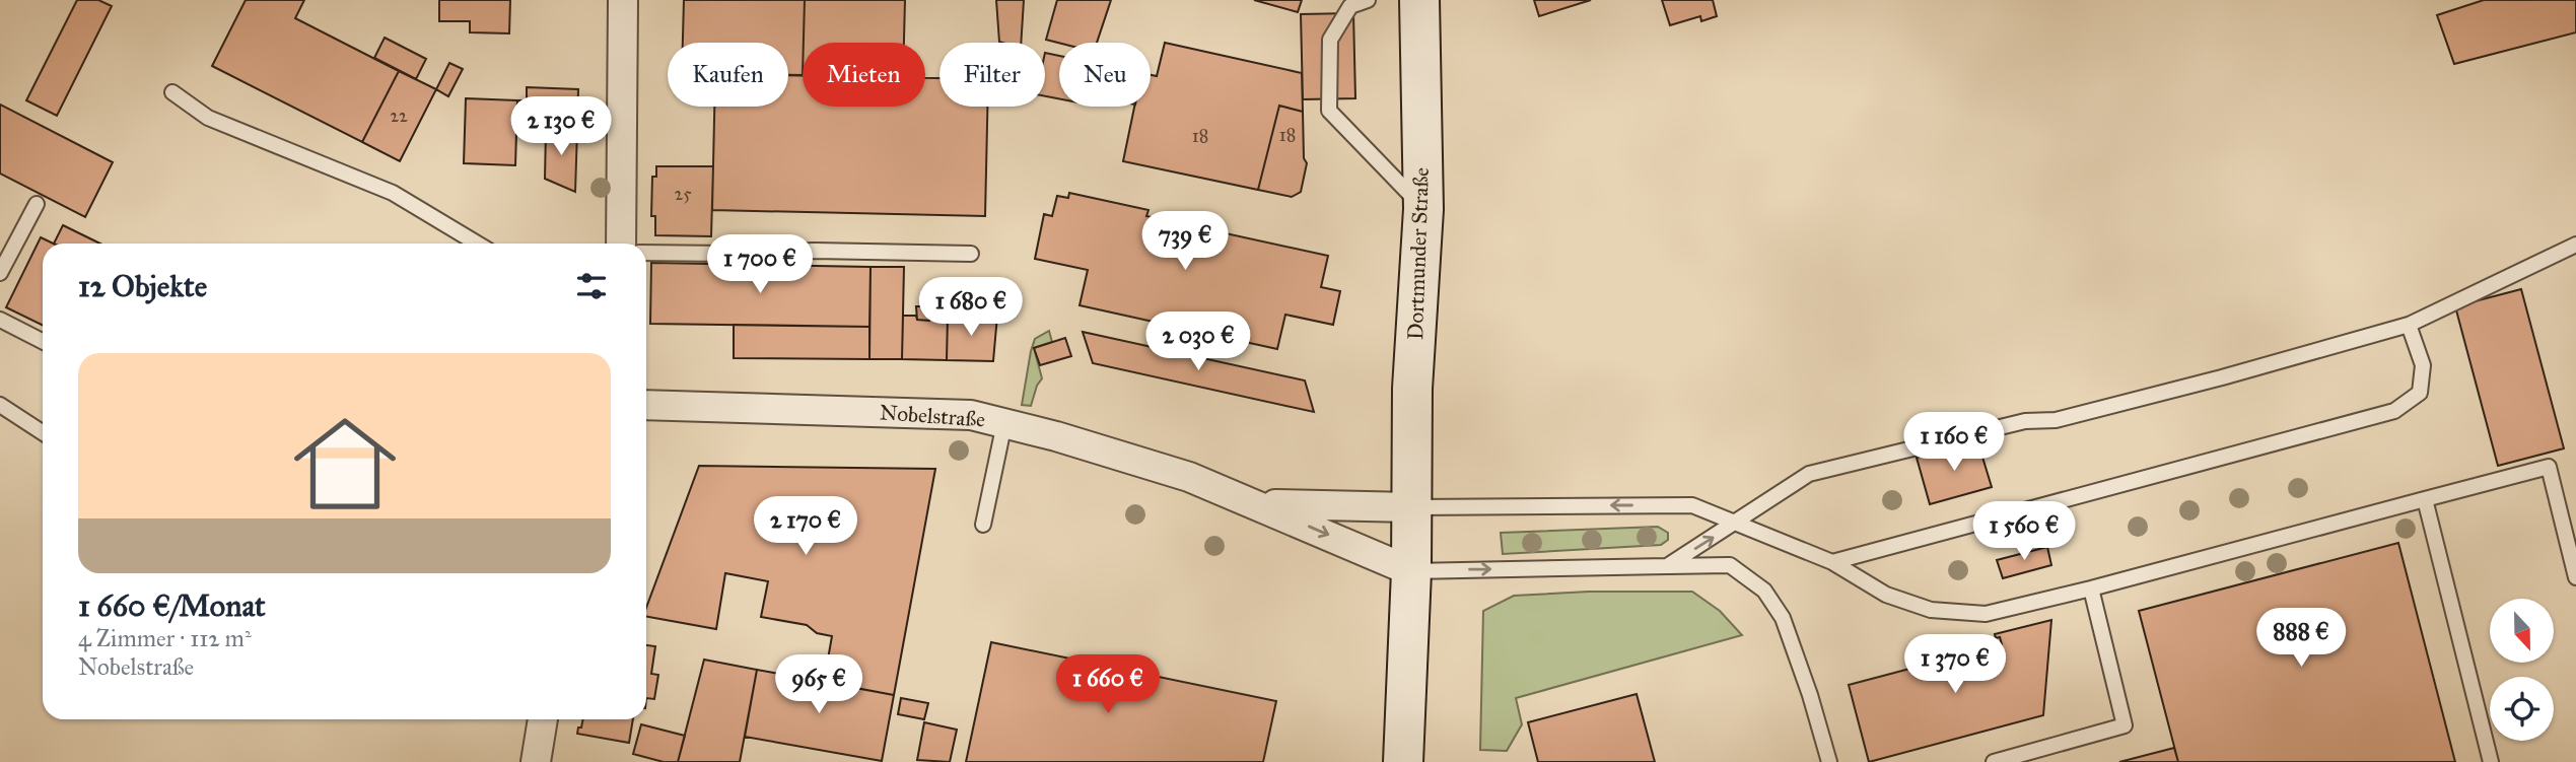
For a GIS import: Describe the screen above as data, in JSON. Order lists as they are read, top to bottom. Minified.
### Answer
{"streets":{"main road":["Dortmunder Straße"],"street":["Nobelstraße"]},"crossings":[["Dortmunder Straße","Nobelstraße"]],"house_numbers":["22","18","18","25"],"north":"bottom","page":{"chip":["Kaufen","Mieten","Filter","Neu"],"price":["2 130 €","739 €","1 700 €","1 680 €","2 030 €","1 160 €","2 170 €","1 560 €","888 €","1 370 €","965 €","1 660 €"],"heading":"12 Objekte","list":[{"name":"1 660 €/Monat","note":"4 Zimmer · 112 m² · Nobelstraße"}]}}
